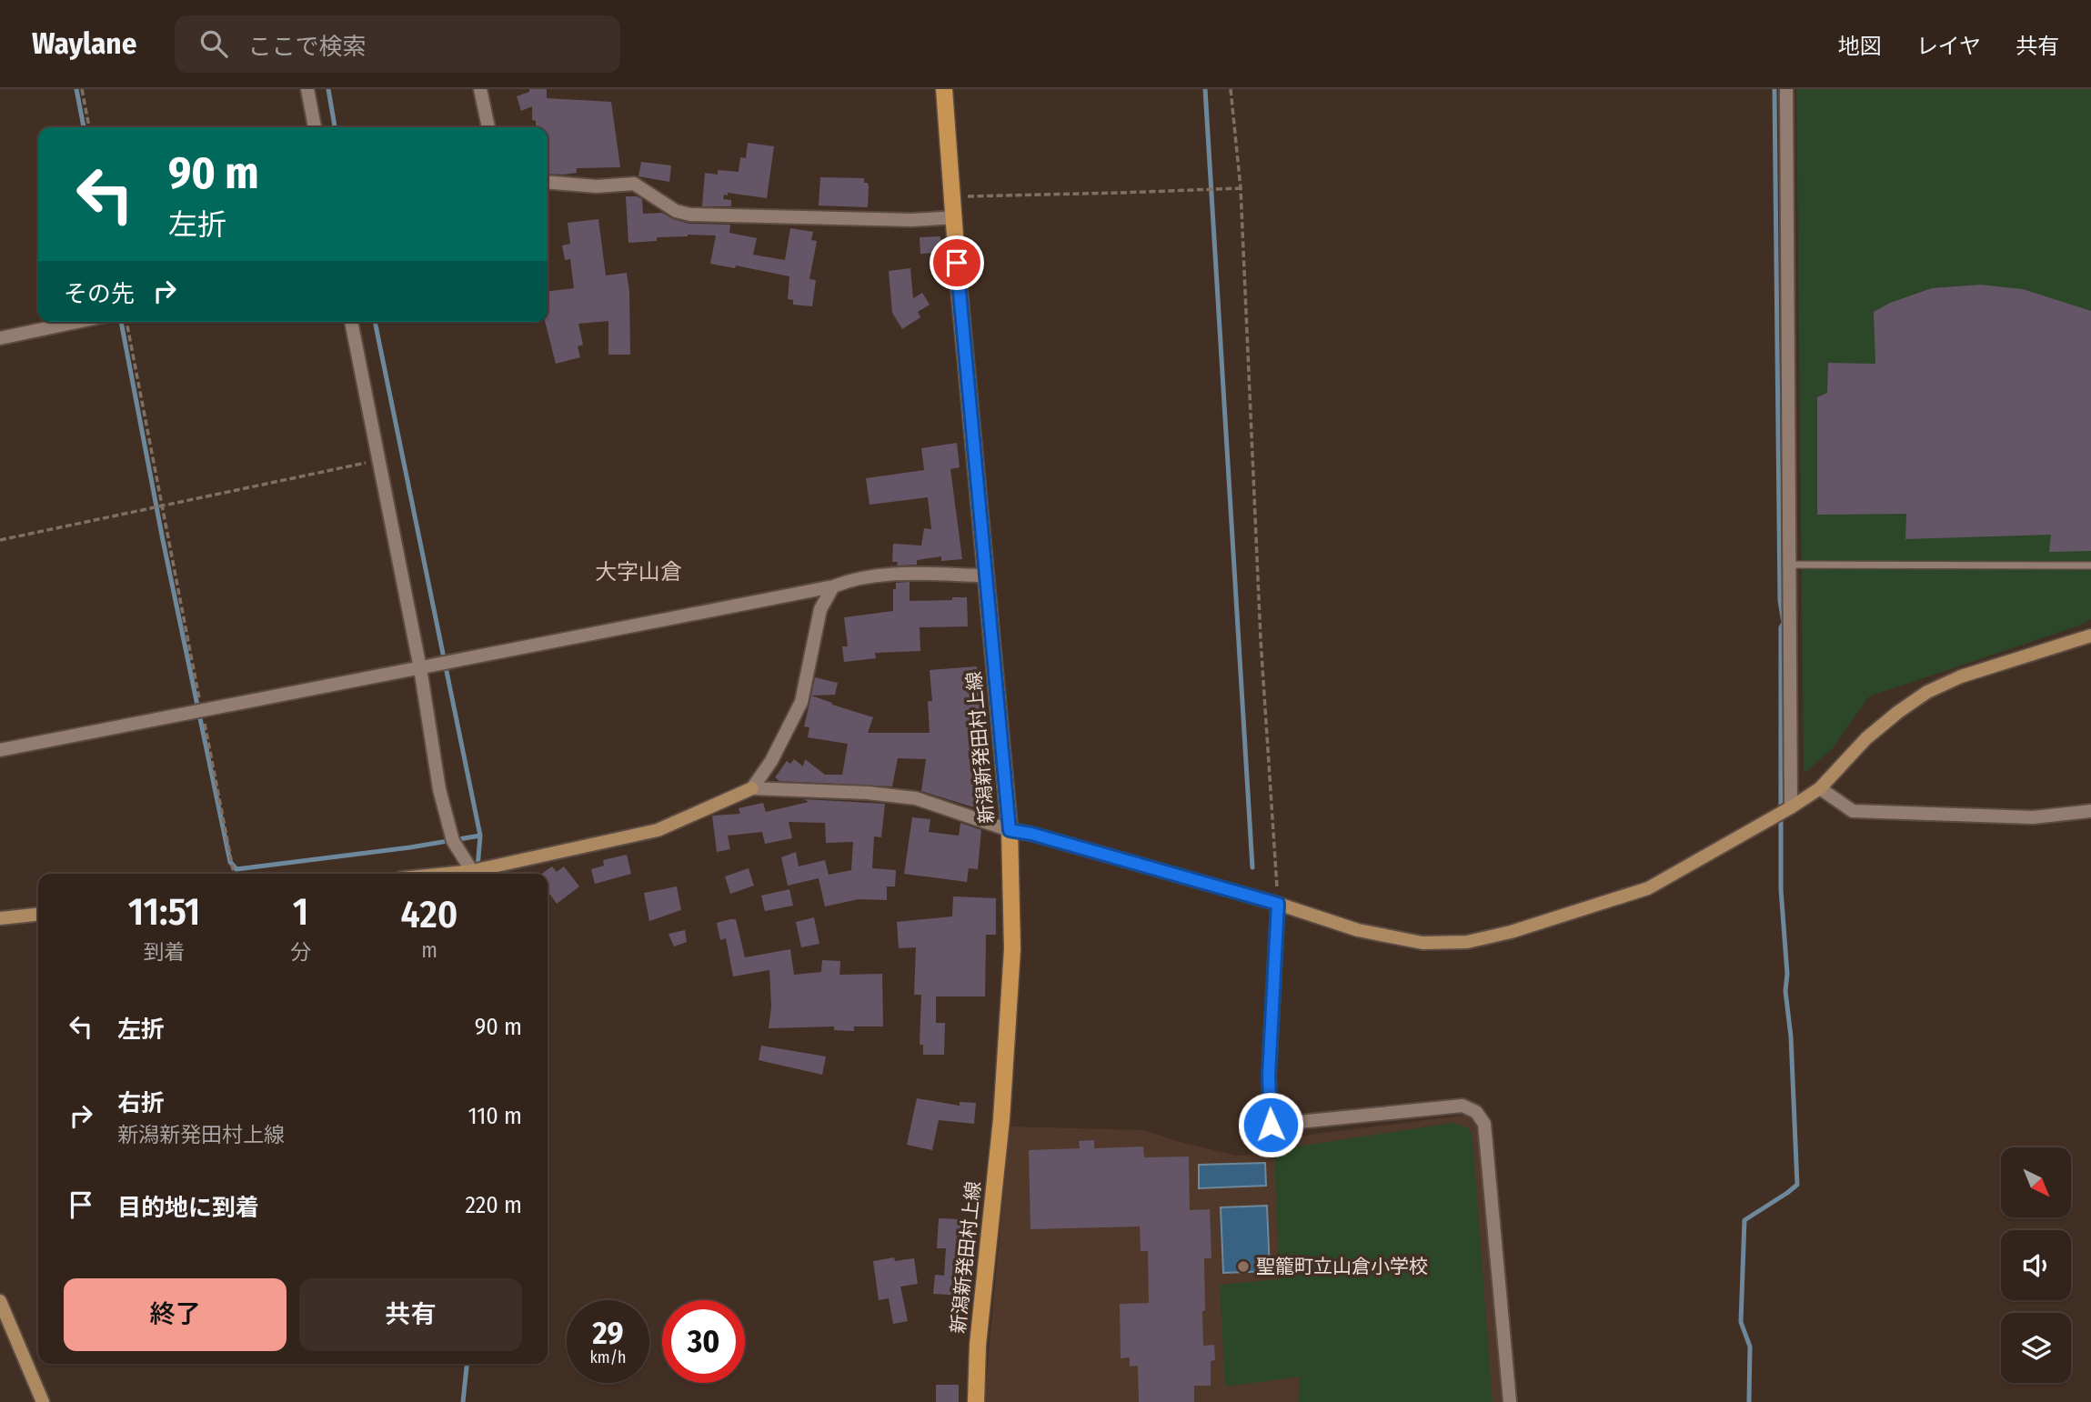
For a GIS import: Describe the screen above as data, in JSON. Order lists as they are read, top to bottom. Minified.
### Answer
{"streets":{"main road":["新潟新発田村上線"]},"districts":["大字山倉"],"places":["聖籠町立山倉小学校"],"north":"bottom right","page":{"header":"Waylane","search":"ここで検索","nav":["地図","レイヤ","共有"],"turn":["90 m","左折"],"then":"その先","eta":["11:51","到着","1","分","420","m"],"list":[{"name":"左折","value":"90 m"},{"name":"右折","note":"新潟新発田村上線","value":"110 m"},{"name":"目的地に到着","value":"220 m"}],"buttons":["終了","共有"],"speed":"29 km/h","limit":"30"}}
